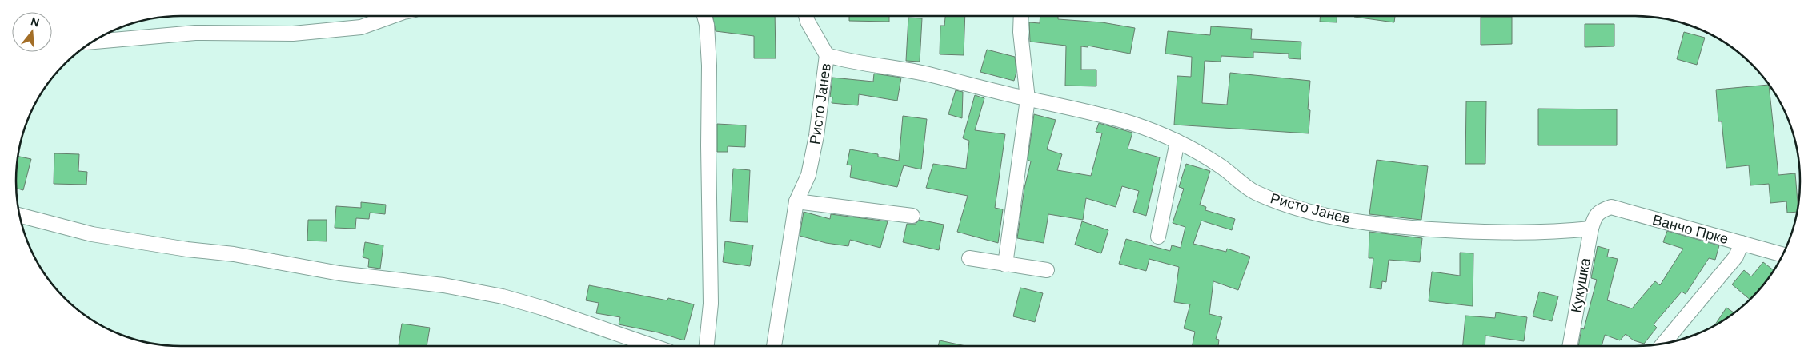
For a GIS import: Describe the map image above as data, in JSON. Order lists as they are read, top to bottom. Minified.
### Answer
{"streets":{"street":["Ристо Јанев","Ванчо Прке","Кукушка"]},"crossings":[["Ристо Јанев","Ванчо Прке"],["Ристо Јанев","Кукушка"],["Ванчо Прке","Кукушка"]],"north":"top"}
